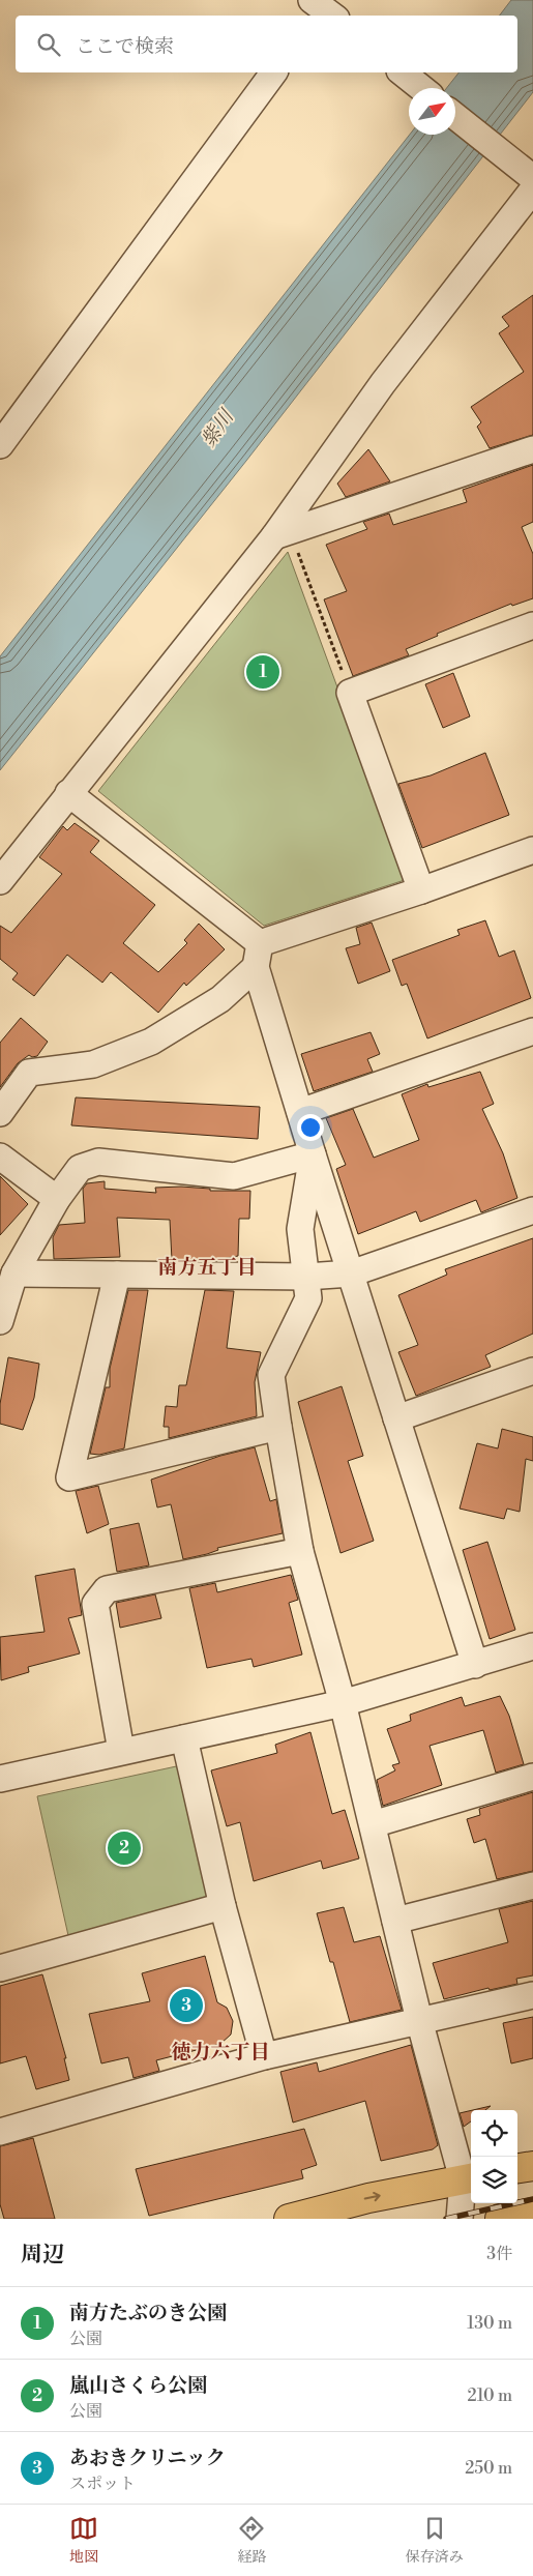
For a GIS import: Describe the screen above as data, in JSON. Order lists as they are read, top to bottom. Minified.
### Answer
{"districts":["南方五丁目","徳力六丁目"],"water":["紫川"],"north":"top right","page":{"search":"ここで検索","pins":["1","2","3"],"heading":["周辺","3件"],"list":[{"mark":"1","name":"南方たぶのき公園","note":"公園","value":"130 m"},{"mark":"2","name":"嵐山さくら公園","note":"公園","value":"210 m"},{"mark":"3","name":"あおきクリニック","note":"スポット","value":"250 m"}],"nav":["地図","経路","保存済み"]}}
